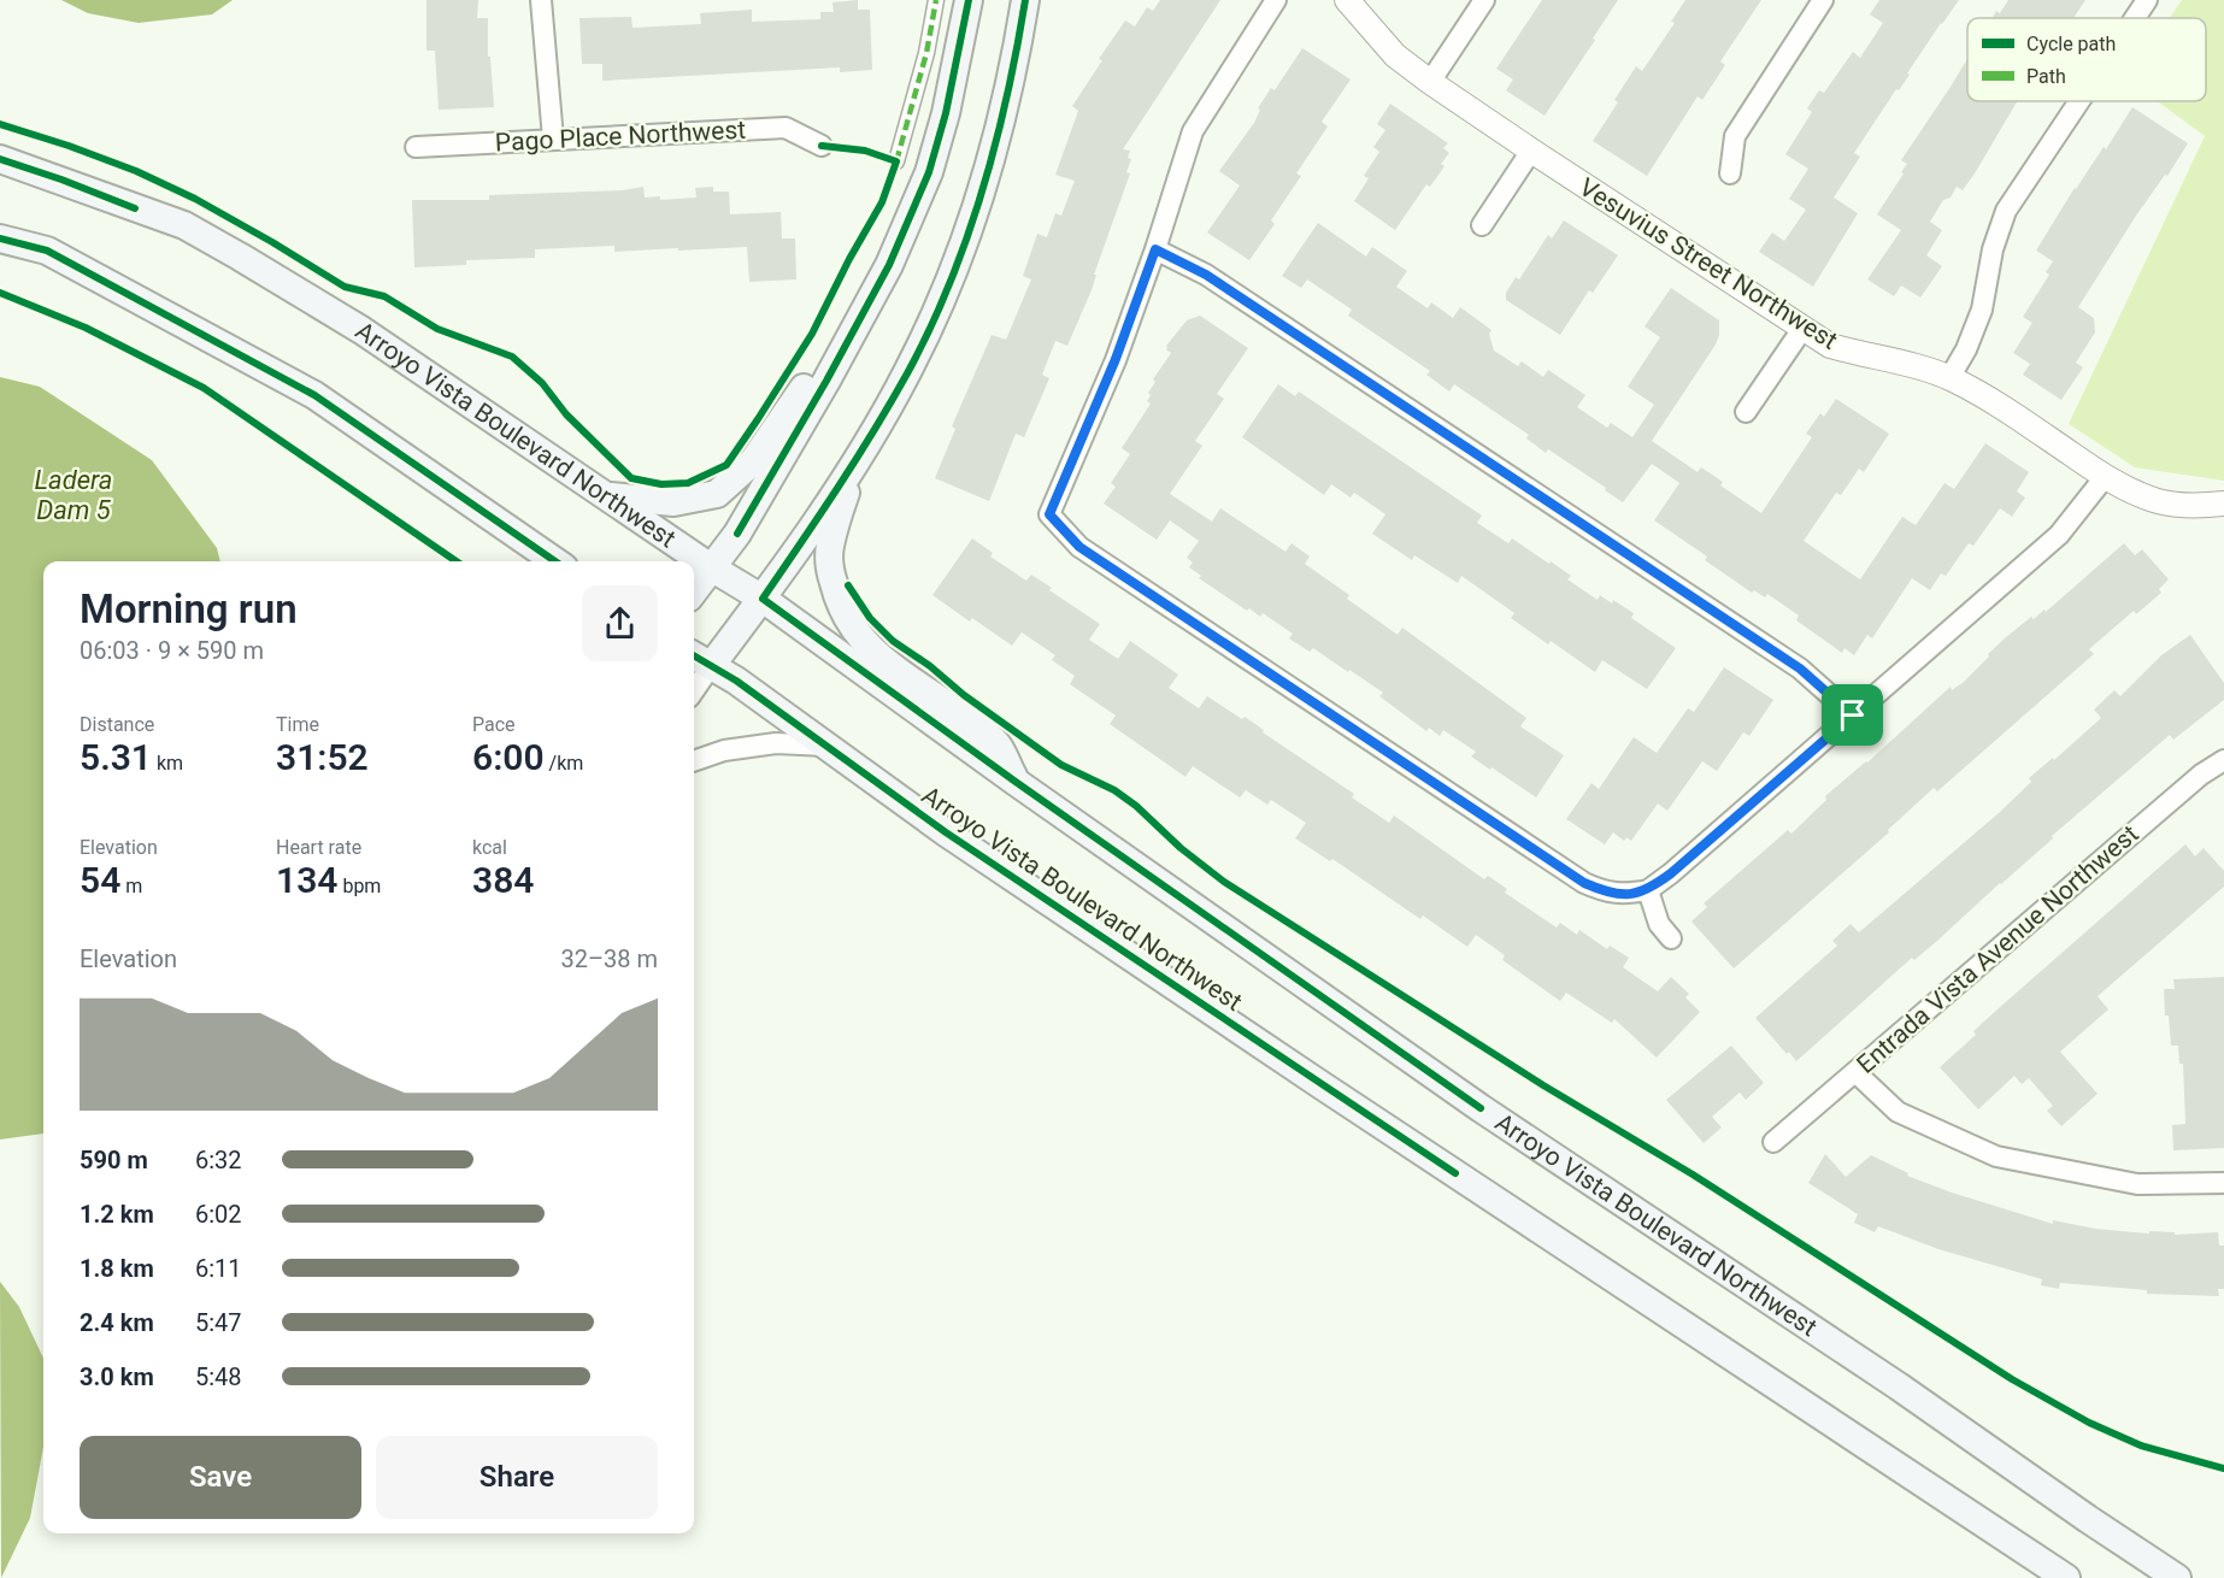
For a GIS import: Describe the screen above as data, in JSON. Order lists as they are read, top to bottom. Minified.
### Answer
{"streets":{"main road":["Arroyo Vista Boulevard Northwest"],"street":["Pago Place Northwest","Vesuvius Street Northwest","Entrada Vista Avenue Northwest"]},"water":["Ladera Dam 5"],"legend":["Cycle path","Path"],"page":{"heading":["Morning run","06:03 · 9 × 590 m"],"stats":[["Distance","5.31 km"],["Time","31:52"],["Pace","6:00 /km"],["Elevation","54 m"],["Heart rate","134 bpm"],["kcal","384"]],"chart":["Elevation","32–38 m"],"list":[{"name":"590 m","note":"6:32"},{"name":"1.2 km","note":"6:02"},{"name":"1.8 km","note":"6:11"},{"name":"2.4 km","note":"5:47"},{"name":"3.0 km","note":"5:48"}],"buttons":["Save","Share"]}}
